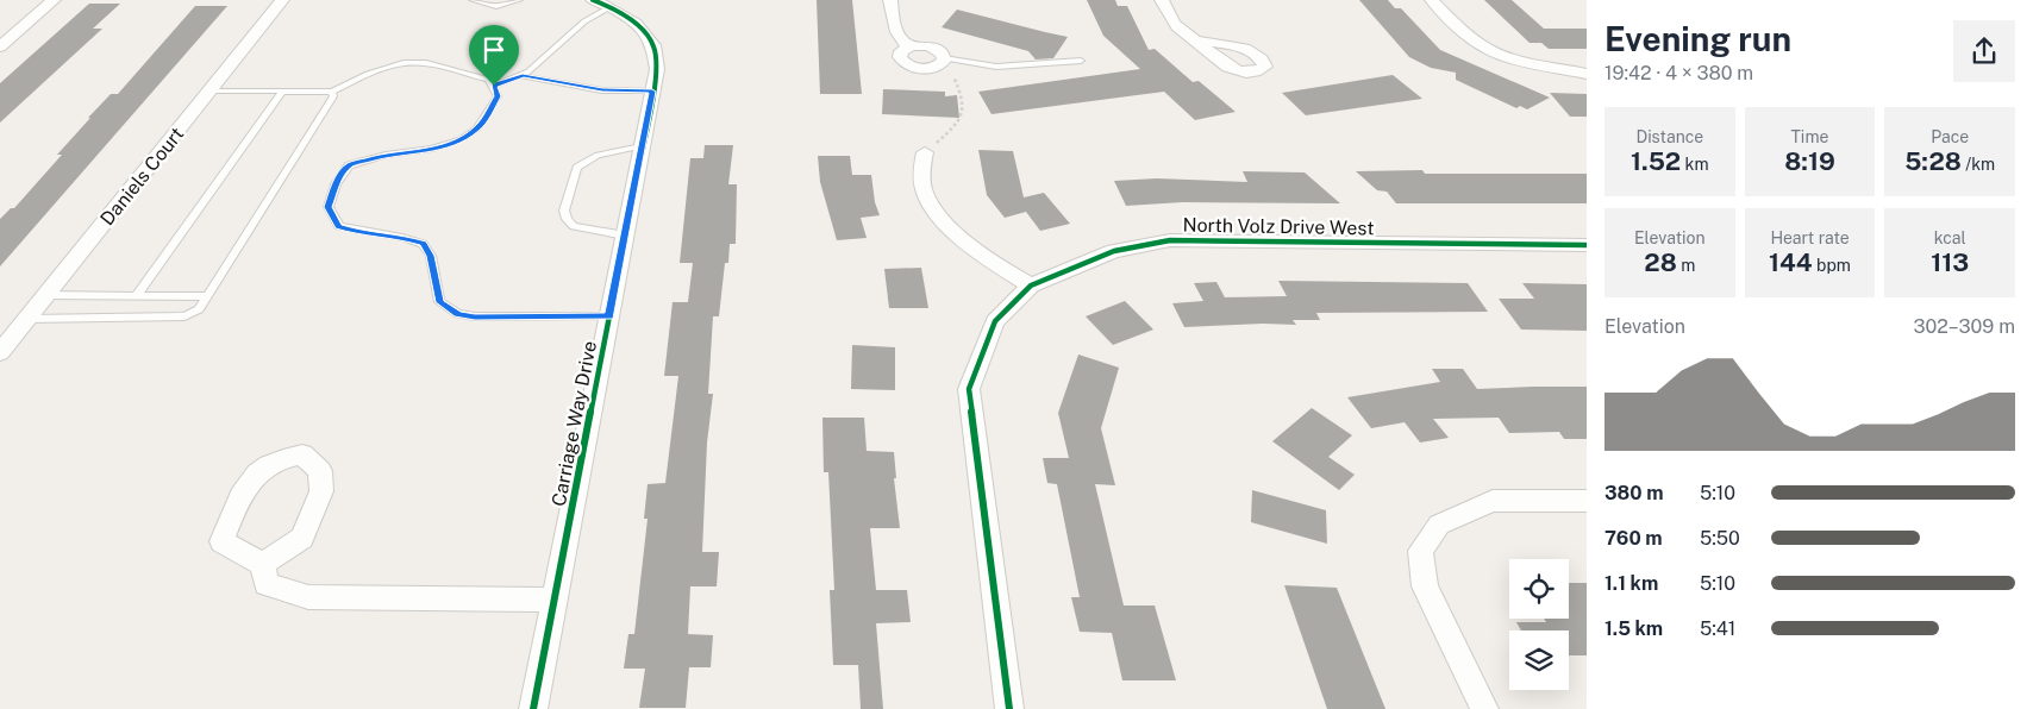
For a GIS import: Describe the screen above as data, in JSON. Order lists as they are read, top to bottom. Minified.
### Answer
{"streets":{"street":["Daniels Court","North Volz Drive West","Carriage Way Drive"]},"page":{"heading":["Evening run","19:42 · 4 × 380 m"],"stats":[["Distance","1.52 km"],["Time","8:19"],["Pace","5:28 /km"],["Elevation","28 m"],["Heart rate","144 bpm"],["kcal","113"]],"chart":["Elevation","302–309 m"],"list":[{"name":"380 m","note":"5:10"},{"name":"760 m","note":"5:50"},{"name":"1.1 km","note":"5:10"},{"name":"1.5 km","note":"5:41"}]}}
